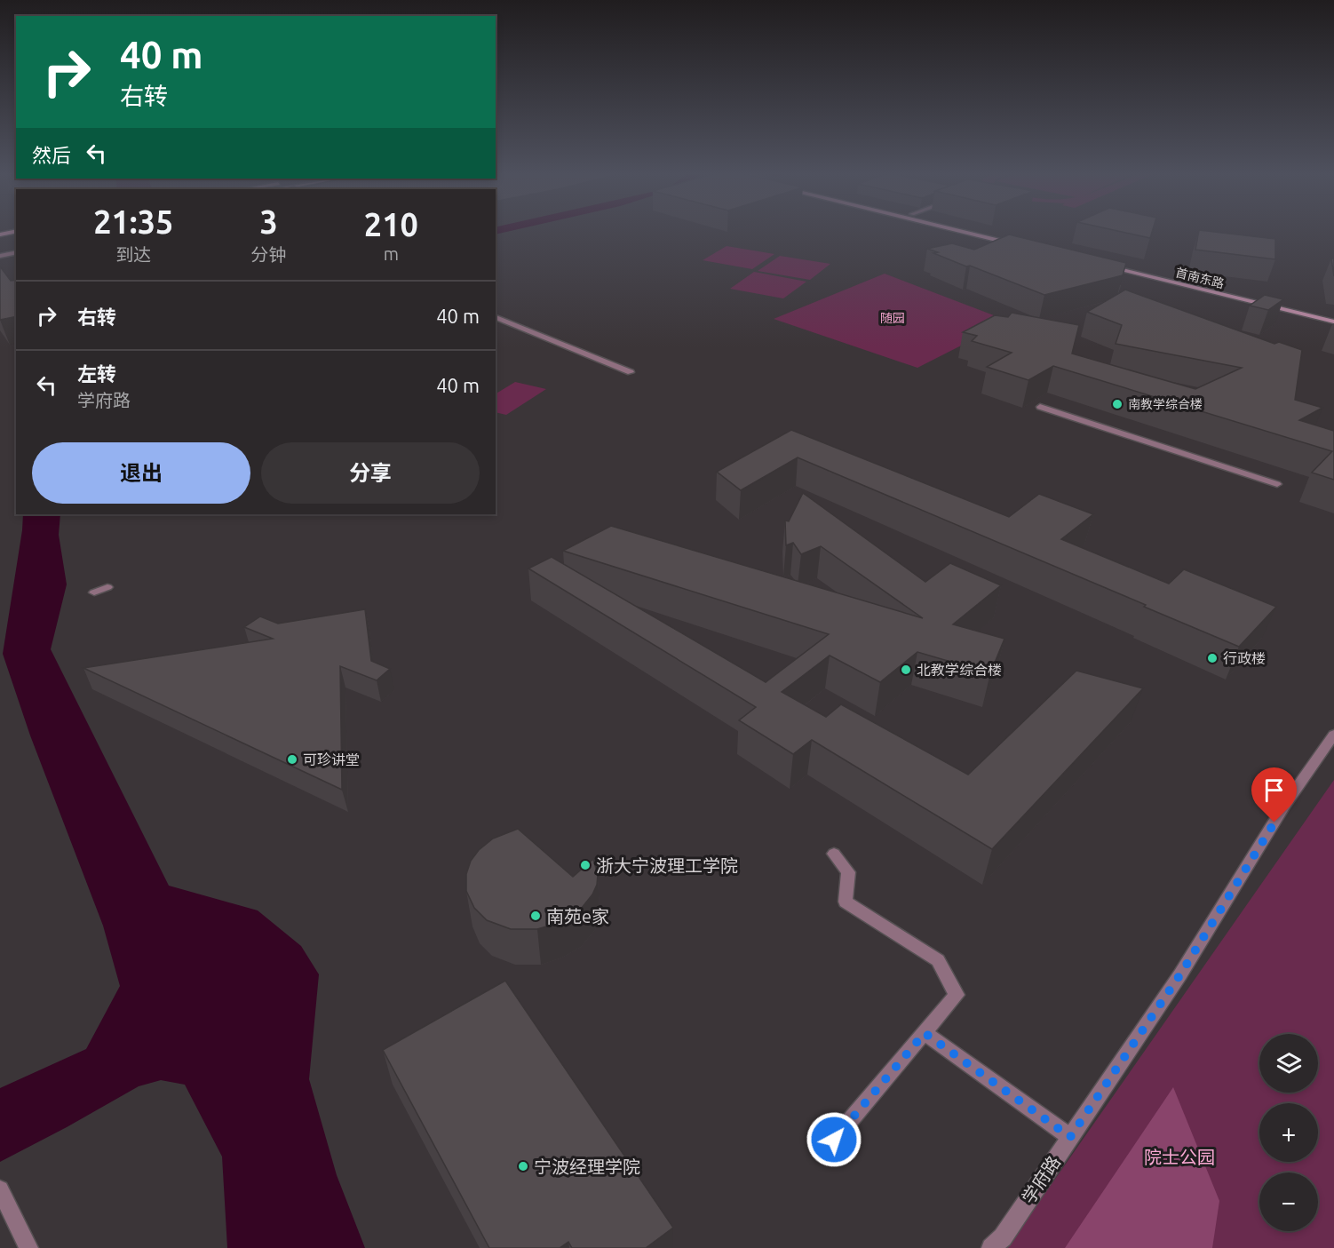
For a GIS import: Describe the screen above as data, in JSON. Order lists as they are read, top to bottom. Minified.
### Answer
{"streets":{"main road":["首南东路"],"street":["学府路"]},"parks":["随园","院士公园"],"places":["南教学综合楼","行政楼","北教学综合楼","可珍讲堂","浙大宁波理工学院","南苑e家","宁波经理学院"],"page":{"turn":["40 m","右转"],"then":"然后","eta":["21:35","到达","3","分钟","210","m"],"list":[{"name":"右转","value":"40 m"},{"name":"左转","note":"学府路","value":"40 m"}],"buttons":["退出","分享"],"map_buttons":["+","−"]}}
